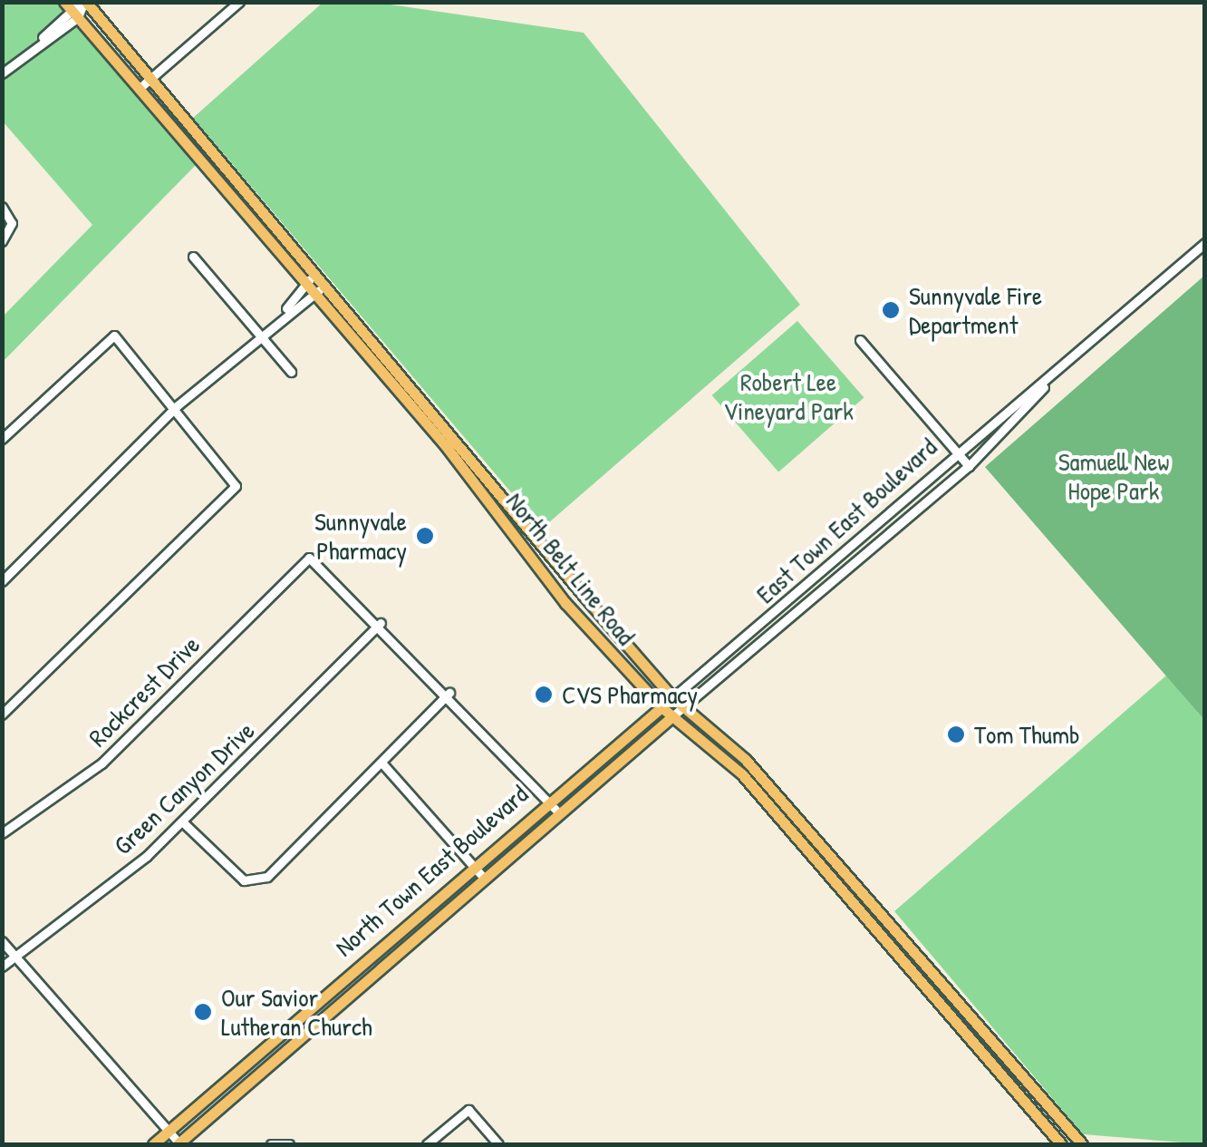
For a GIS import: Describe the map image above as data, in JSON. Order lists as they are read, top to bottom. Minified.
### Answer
{"streets":{"main road":["North Belt Line Road","North Town East Boulevard"],"street":["East Town East Boulevard","Rockcrest Drive","Green Canyon Drive"]},"crossings":[["East Town East Boulevard","North Belt Line Road"],["East Town East Boulevard","North Town East Boulevard"],["North Belt Line Road","North Town East Boulevard"],["Rockcrest Drive","Green Canyon Drive"]],"parks":["Robert Lee Vineyard Park","Samuell New Hope Park"],"places":["Sunnyvale Fire Department","Sunnyvale Pharmacy","CVS Pharmacy","Tom Thumb","Our Savior Lutheran Church"]}
